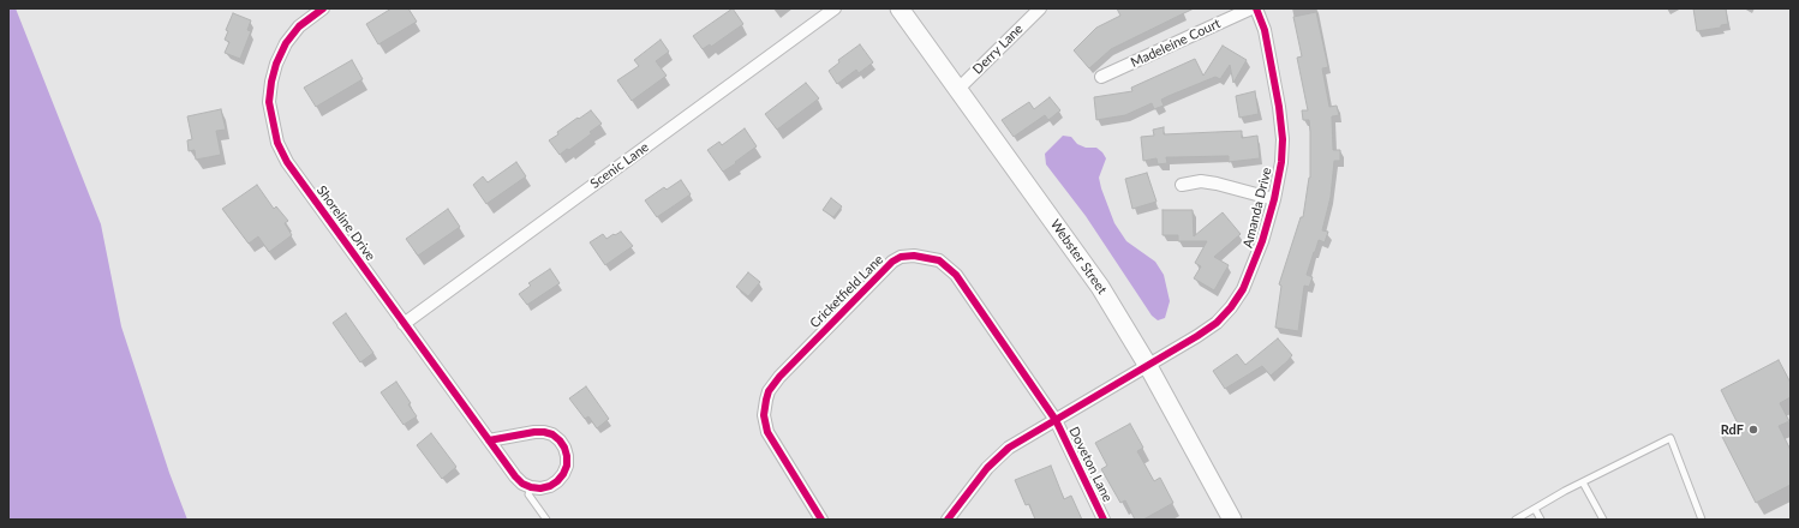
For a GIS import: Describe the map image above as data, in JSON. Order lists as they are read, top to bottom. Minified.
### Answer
{"streets":{"main road":["Webster Street"],"street":["Madeleine Court","Derry Lane","Scenic Lane","Amanda Drive","Shoreline Drive","Cricketfield Lane","Doveton Lane"]},"crossings":[["Derry Lane","Webster Street"],["Scenic Lane","Shoreline Drive"],["Amanda Drive","Webster Street"],["Amanda Drive","Cricketfield Lane"],["Amanda Drive","Doveton Lane"],["Cricketfield Lane","Doveton Lane"]],"places":["RdF"]}
